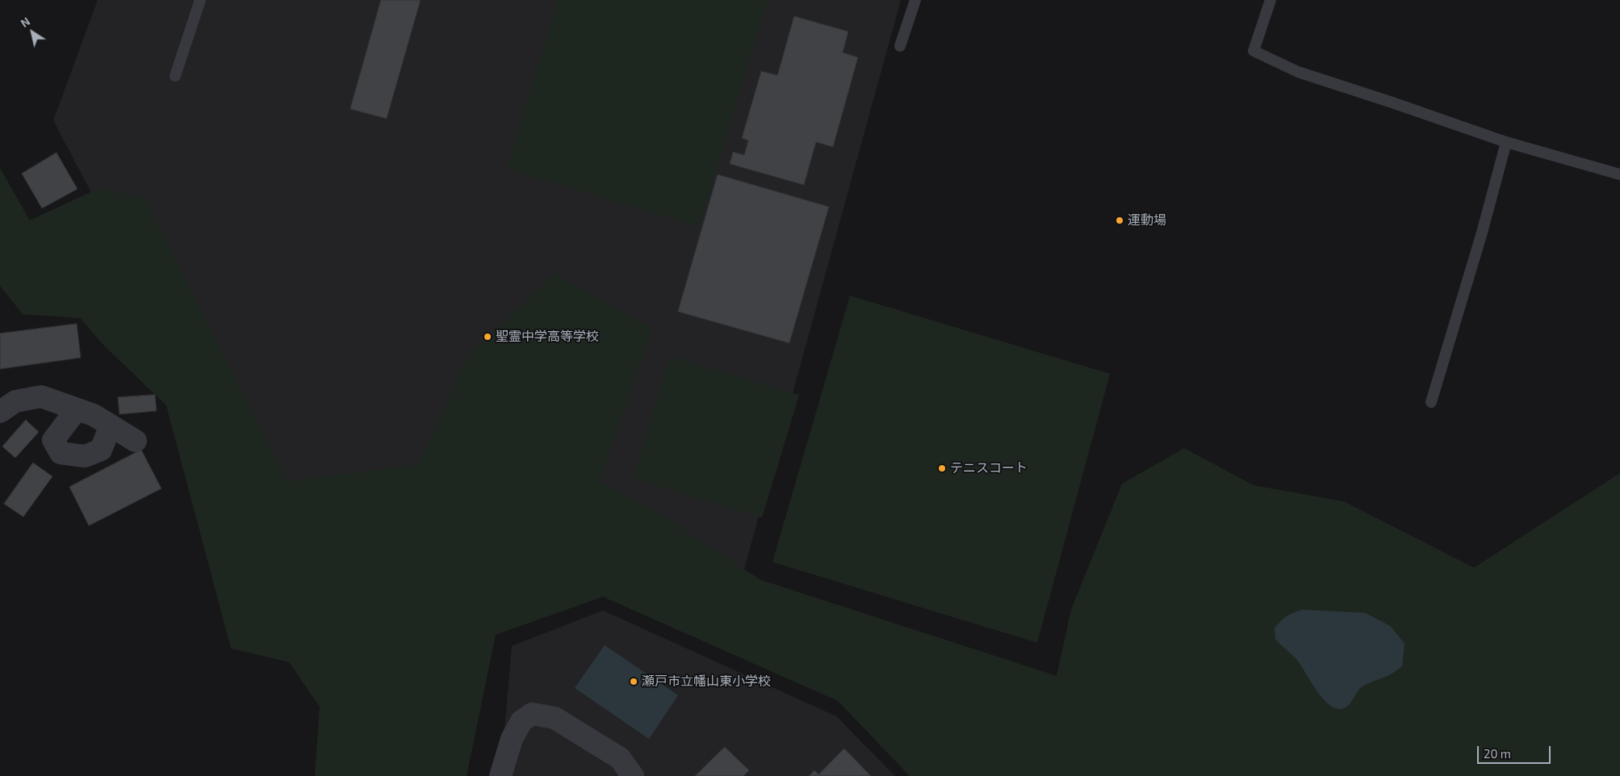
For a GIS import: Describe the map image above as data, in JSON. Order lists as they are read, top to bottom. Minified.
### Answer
{"places":["運動場","聖霊中学高等学校","テニスコート","瀬戸市立幡山東小学校"],"scale_bar":"20 m","north":"top left"}
